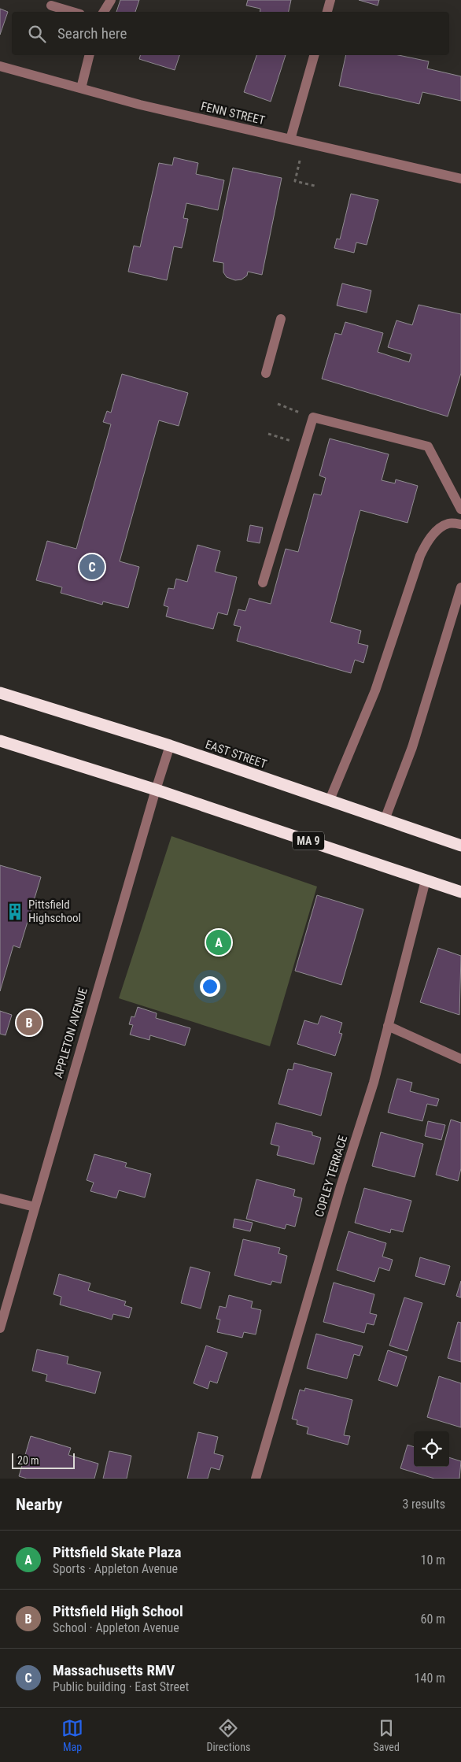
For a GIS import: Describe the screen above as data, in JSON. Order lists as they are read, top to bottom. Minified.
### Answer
{"streets":{"highway":["EAST STREET","MA 9"],"street":["FENN STREET","APPLETON AVENUE","COPLEY TERRACE"]},"crossings":[["EAST STREET","APPLETON AVENUE"],["MA 9","APPLETON AVENUE"],["MA 9","COPLEY TERRACE"]],"places":{"building":["Pittsfield Highschool"]},"scale_bar":"20 m","page":{"search":"Search here","pins":["C","A","B"],"scale":"20 m","heading":["Nearby","3 results"],"list":[{"mark":"A","name":"Pittsfield Skate Plaza","note":"Sports · Appleton Avenue","value":"10 m"},{"mark":"B","name":"Pittsfield High School","note":"School · Appleton Avenue","value":"60 m"},{"mark":"C","name":"Massachusetts RMV","note":"Public building · East Street","value":"140 m"}],"nav":["Map","Directions","Saved"]}}
